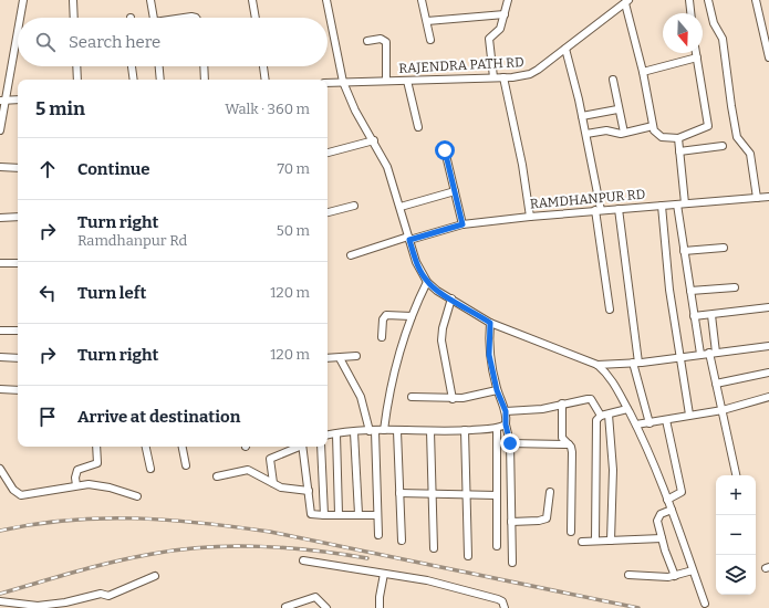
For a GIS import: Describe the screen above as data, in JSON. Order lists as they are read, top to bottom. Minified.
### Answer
{"streets":{"street":["RAJENDRA PATH RD","RAMDHANPUR RD"]},"north":"bottom","page":{"search":"Search here","heading":["5 min","Walk · 360 m"],"list":[["Continue","70 m"],["Turn right","Ramdhanpur Rd","50 m"],["Turn left","120 m"],["Turn right","120 m"],"Arrive at destination"],"map_buttons":["+","−"]}}
